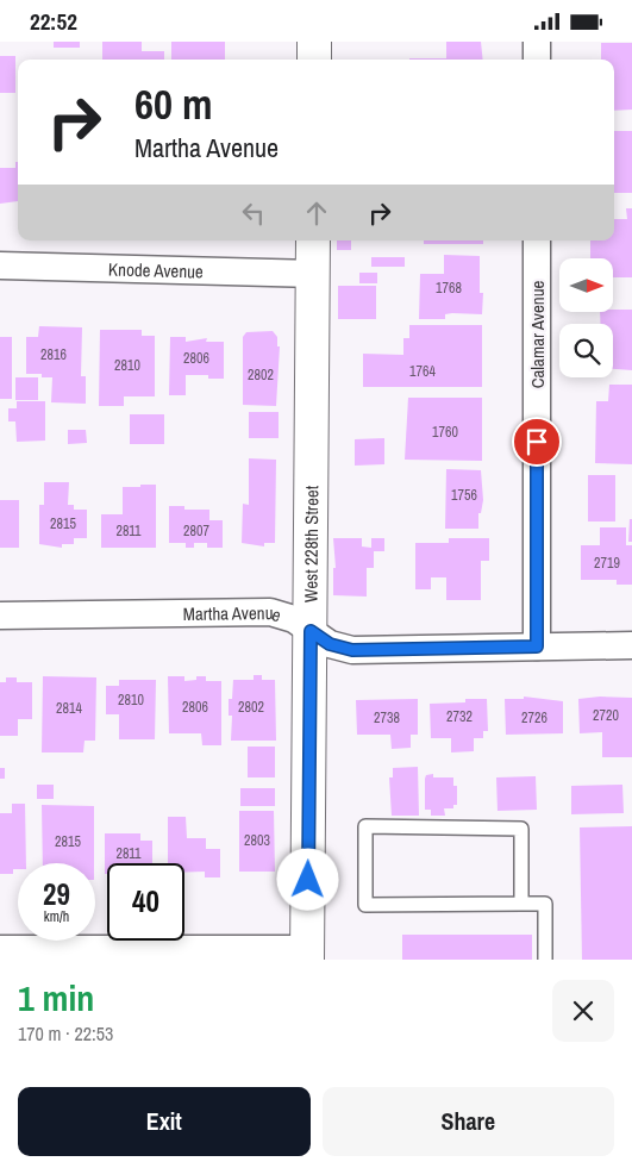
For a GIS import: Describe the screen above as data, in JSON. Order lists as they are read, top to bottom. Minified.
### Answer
{"streets":{"street":["Knode Avenue","Calamar Avenue","West 228th Street","Martha Avenue"]},"crossings":[["Knode Avenue","West 228th Street"],["Calamar Avenue","Martha Avenue"],["West 228th Street","Martha Avenue"]],"house_numbers":["1768","2816","2806","2810","1764","2802","1760","1756","2815","2811","2807","2719","2810","2806","2802","2814","2720","2732","2738","2726","2803","2815","2811"],"north":"right","page":{"status":"22:52","turn":["60 m","Martha Avenue"],"speed":"29 km/h","limit":"40","heading":["1 min","170 m · 22:53"],"buttons":["Exit","Share"]}}
